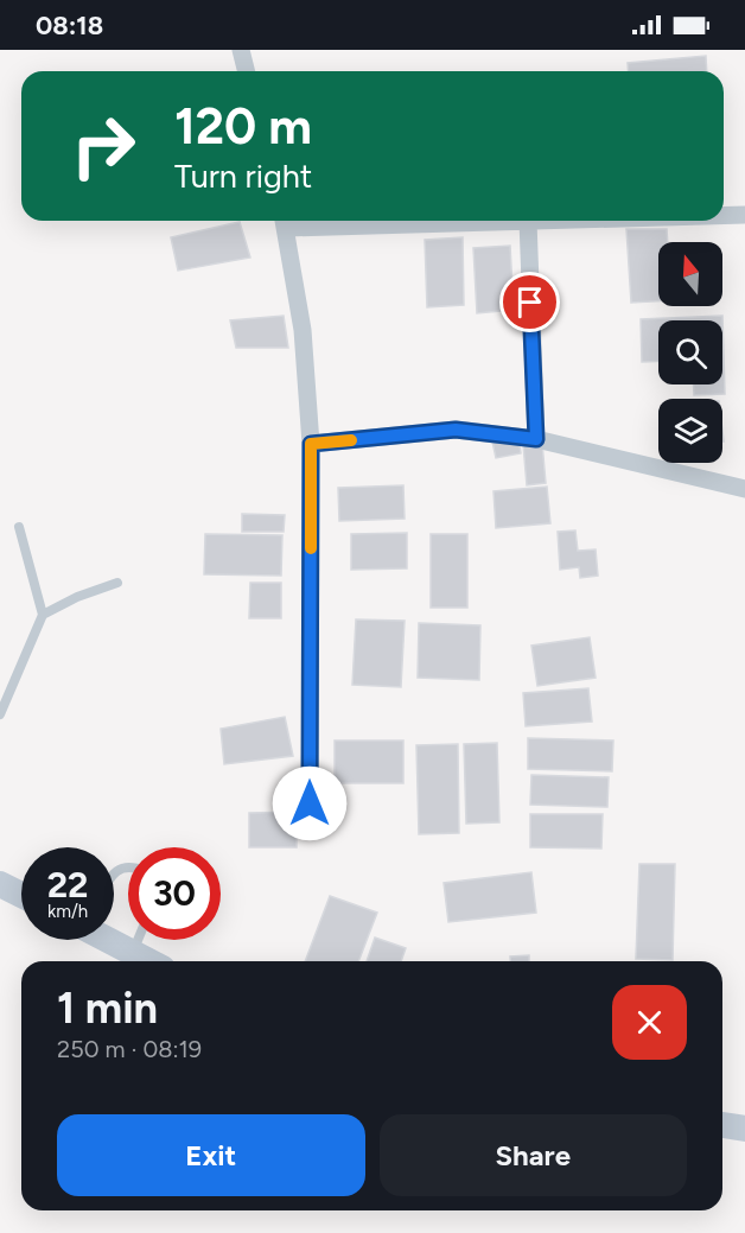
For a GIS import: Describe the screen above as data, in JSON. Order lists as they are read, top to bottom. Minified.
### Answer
{"north":"top","page":{"status":"08:18","turn":["120 m","Turn right"],"speed":"22 km/h","limit":"30","heading":["1 min","250 m · 08:19"],"buttons":["Exit","Share"]}}
